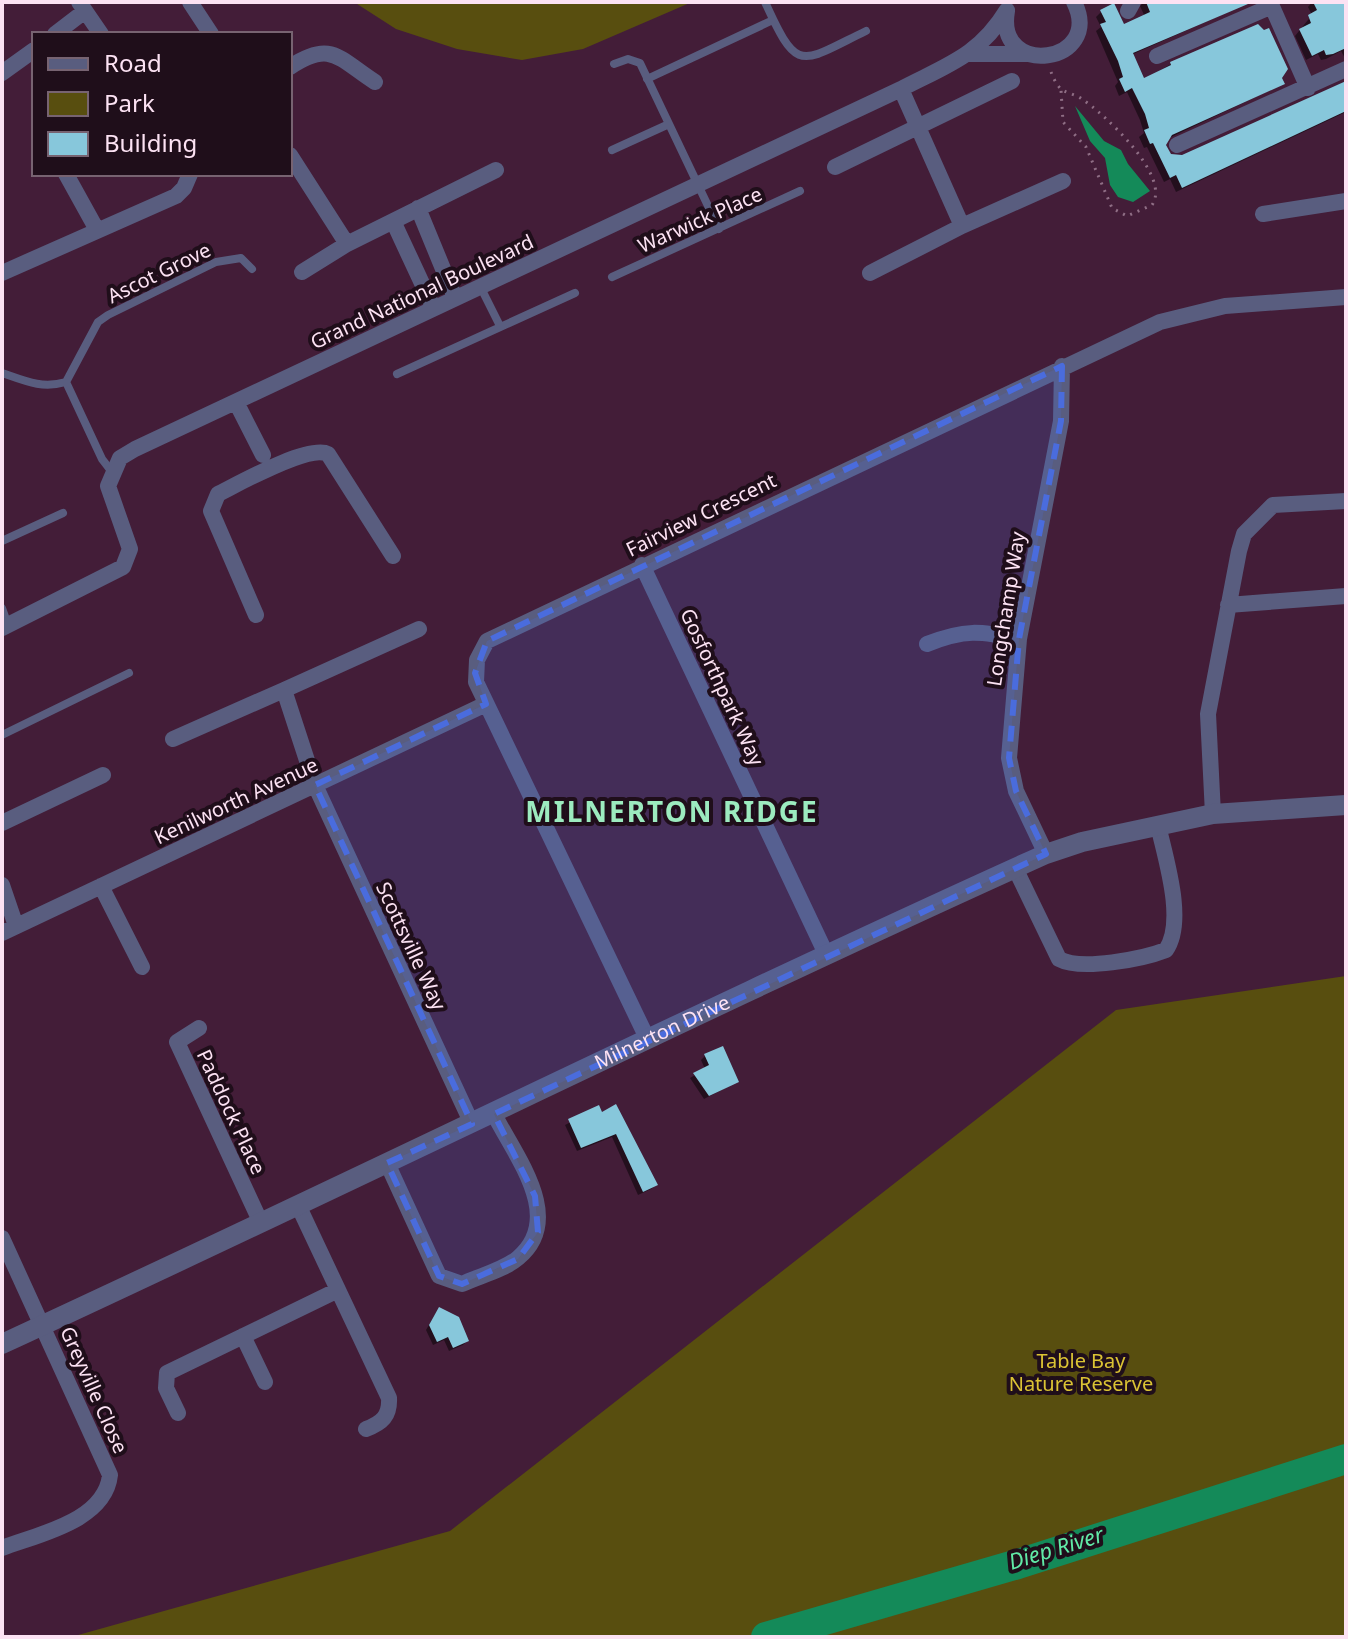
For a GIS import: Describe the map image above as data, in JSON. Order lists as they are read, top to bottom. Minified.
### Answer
{"streets":{"street":["Grand National Boulevard","Fairview Crescent","Longchamp Way","Gosforthpark Way","Kenilworth Avenue","Scottsville Way","Milnerton Drive","Paddock Place","Greyville Close"],"lane":["Warwick Place","Ascot Grove"]},"crossings":[["Warwick Place","Grand National Boulevard"],["Fairview Crescent","Longchamp Way"],["Fairview Crescent","Gosforthpark Way"],["Fairview Crescent","Kenilworth Avenue"],["Fairview Crescent","Milnerton Drive"],["Longchamp Way","Milnerton Drive"],["Gosforthpark Way","Milnerton Drive"],["Kenilworth Avenue","Scottsville Way"],["Scottsville Way","Milnerton Drive"],["Milnerton Drive","Paddock Place"],["Milnerton Drive","Greyville Close"]],"districts":["MILNERTON RIDGE"],"water":["Diep River"],"parks":["Table Bay Nature Reserve"],"legend":["Road","Park","Building"]}
